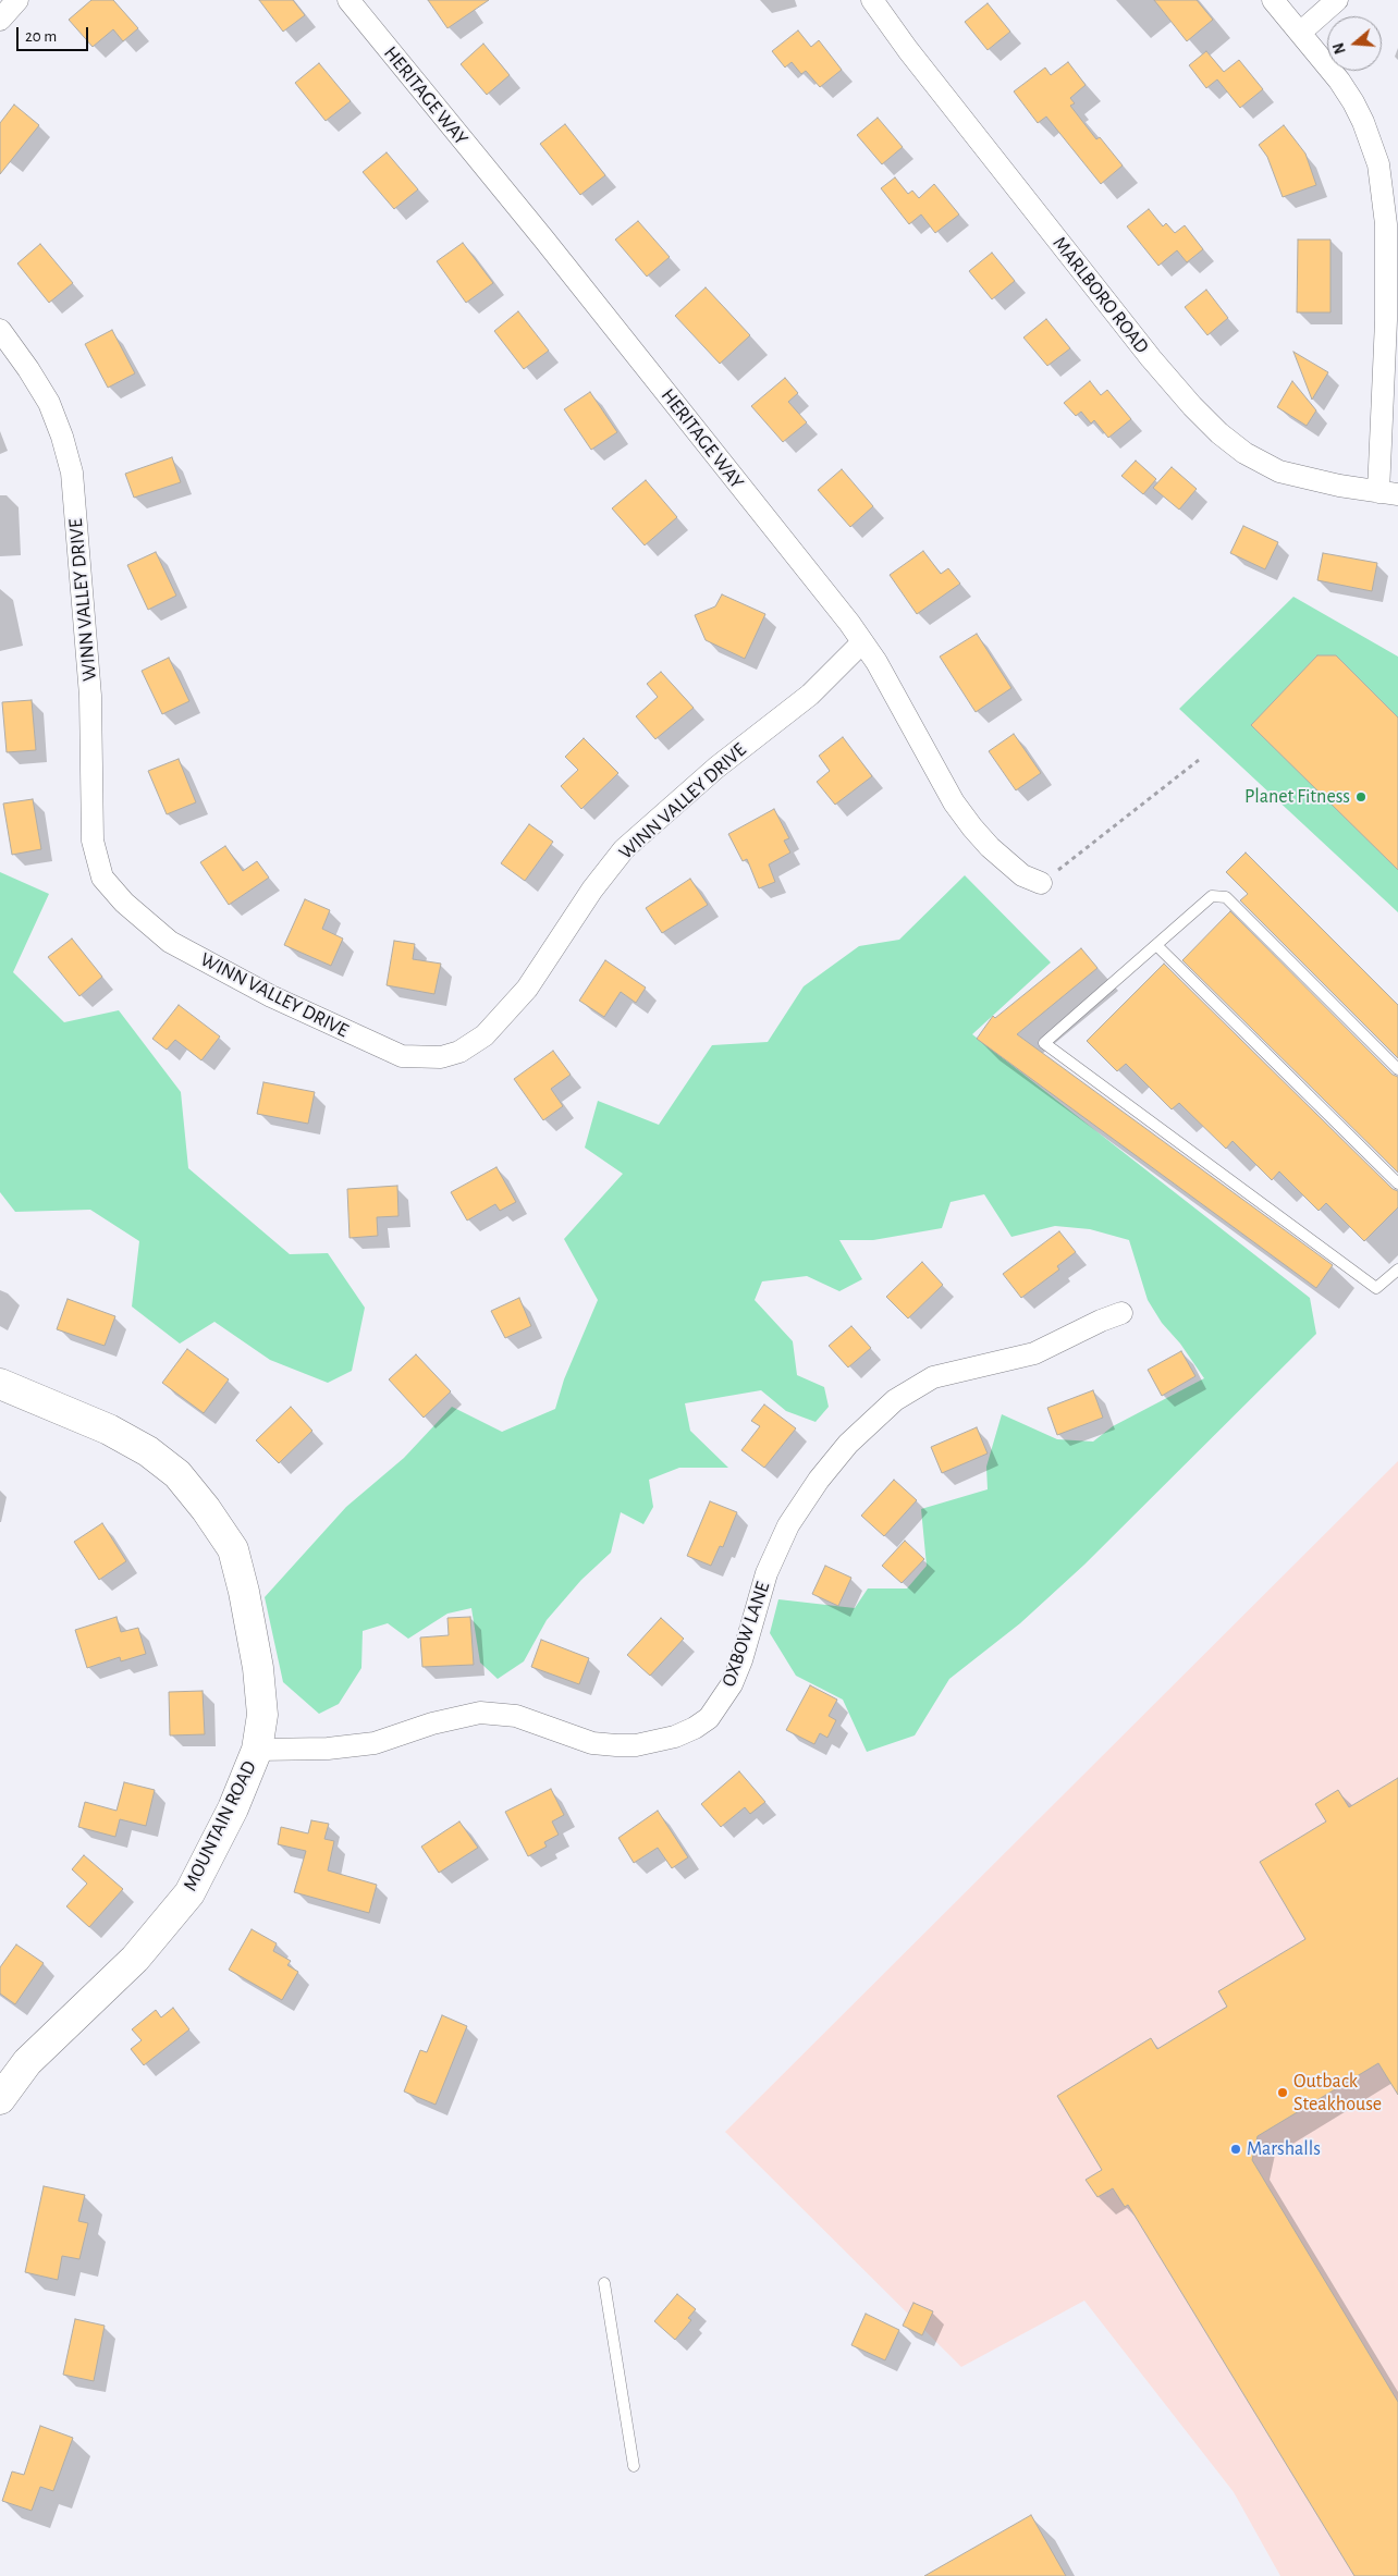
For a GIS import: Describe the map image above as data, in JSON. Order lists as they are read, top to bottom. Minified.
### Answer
{"streets":{"street":["HERITAGE WAY","MARLBORO ROAD","WINN VALLEY DRIVE","OXBOW LANE","MOUNTAIN ROAD"]},"crossings":[["HERITAGE WAY","WINN VALLEY DRIVE"],["OXBOW LANE","MOUNTAIN ROAD"]],"places":["Planet Fitness","Outback Steakhouse","Marshalls"],"scale_bar":"20 m","north":"left"}
